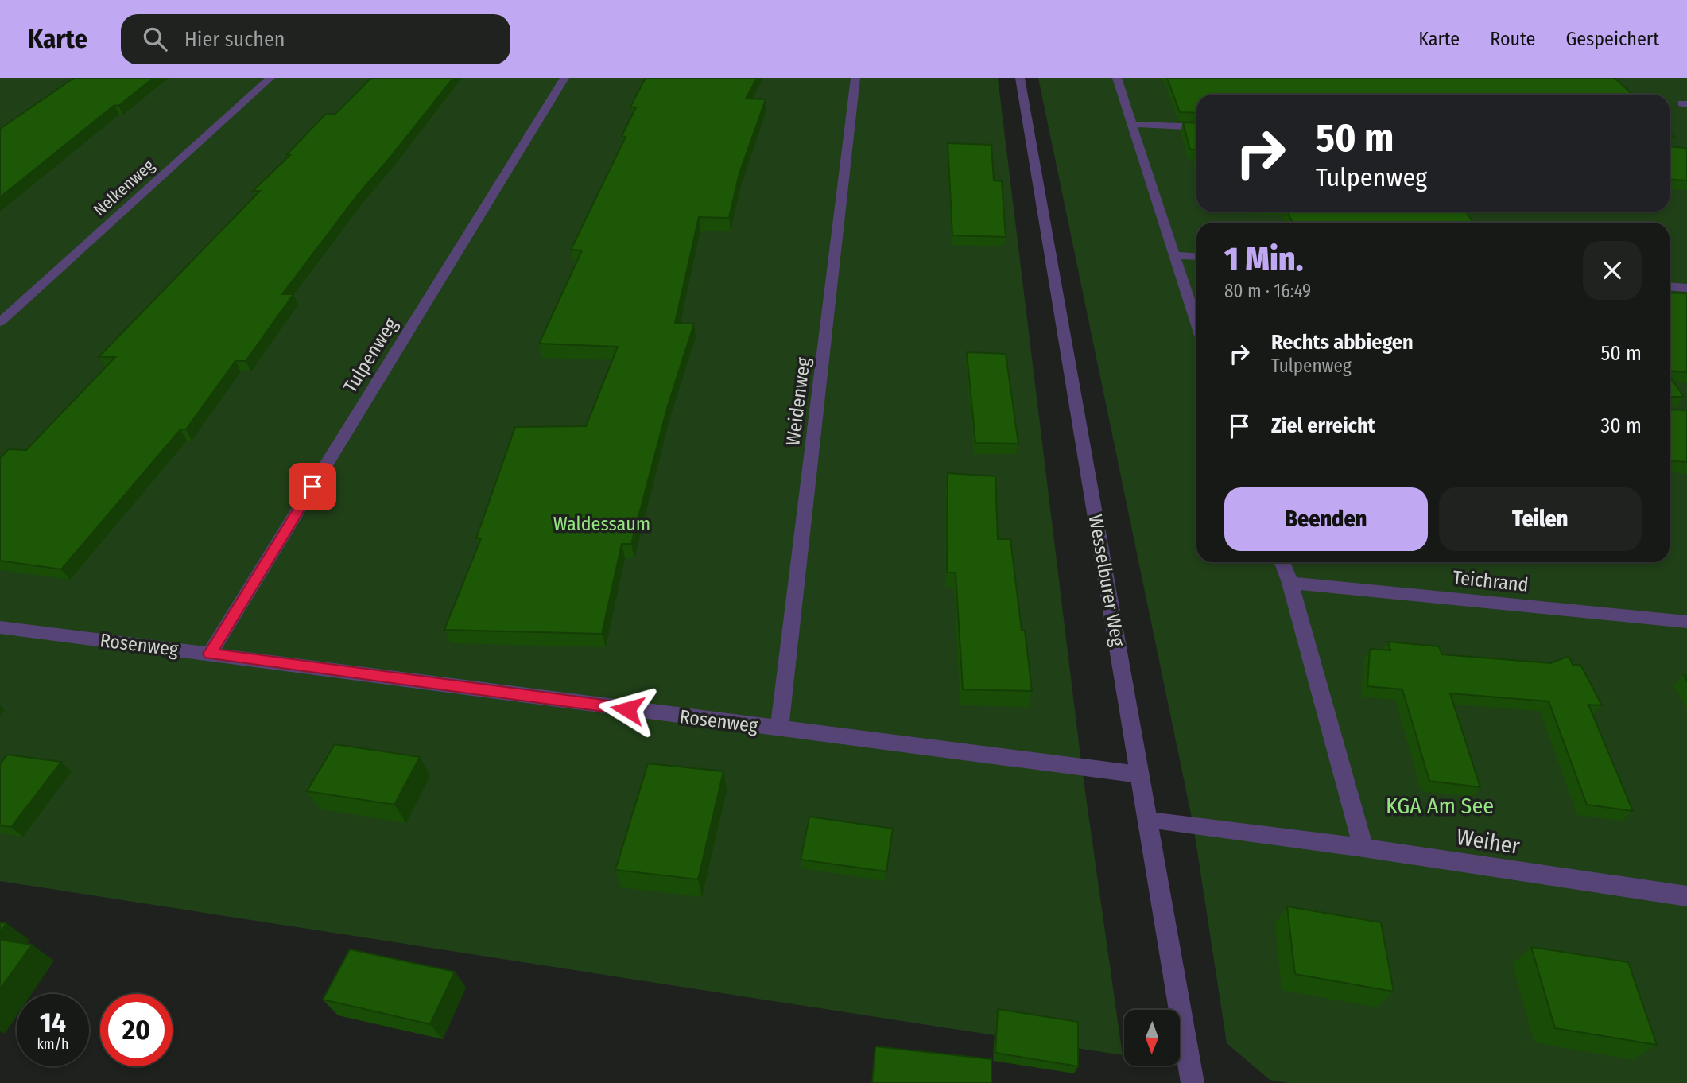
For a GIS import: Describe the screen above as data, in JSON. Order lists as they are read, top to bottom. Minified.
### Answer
{"streets":{"street":["Nelkenweg","Tulpenweg","Weidenweg","Wesselburer Weg","Teichrand","Rosenweg","Weiher"]},"crossings":[["Tulpenweg","Rosenweg"],["Weidenweg","Rosenweg"],["Wesselburer Weg","Rosenweg"],["Wesselburer Weg","Weiher"]],"parks":["Waldessaum","KGA Am See"],"north":"bottom","page":{"header":"Karte","search":"Hier suchen","nav":["Karte","Route","Gespeichert"],"turn":["50 m","Tulpenweg"],"heading":["1 Min.","80 m · 16:49"],"list":[{"name":"Rechts abbiegen","note":"Tulpenweg","value":"50 m"},{"name":"Ziel erreicht","value":"30 m"}],"buttons":["Beenden","Teilen"],"speed":"14 km/h","limit":"20"}}
